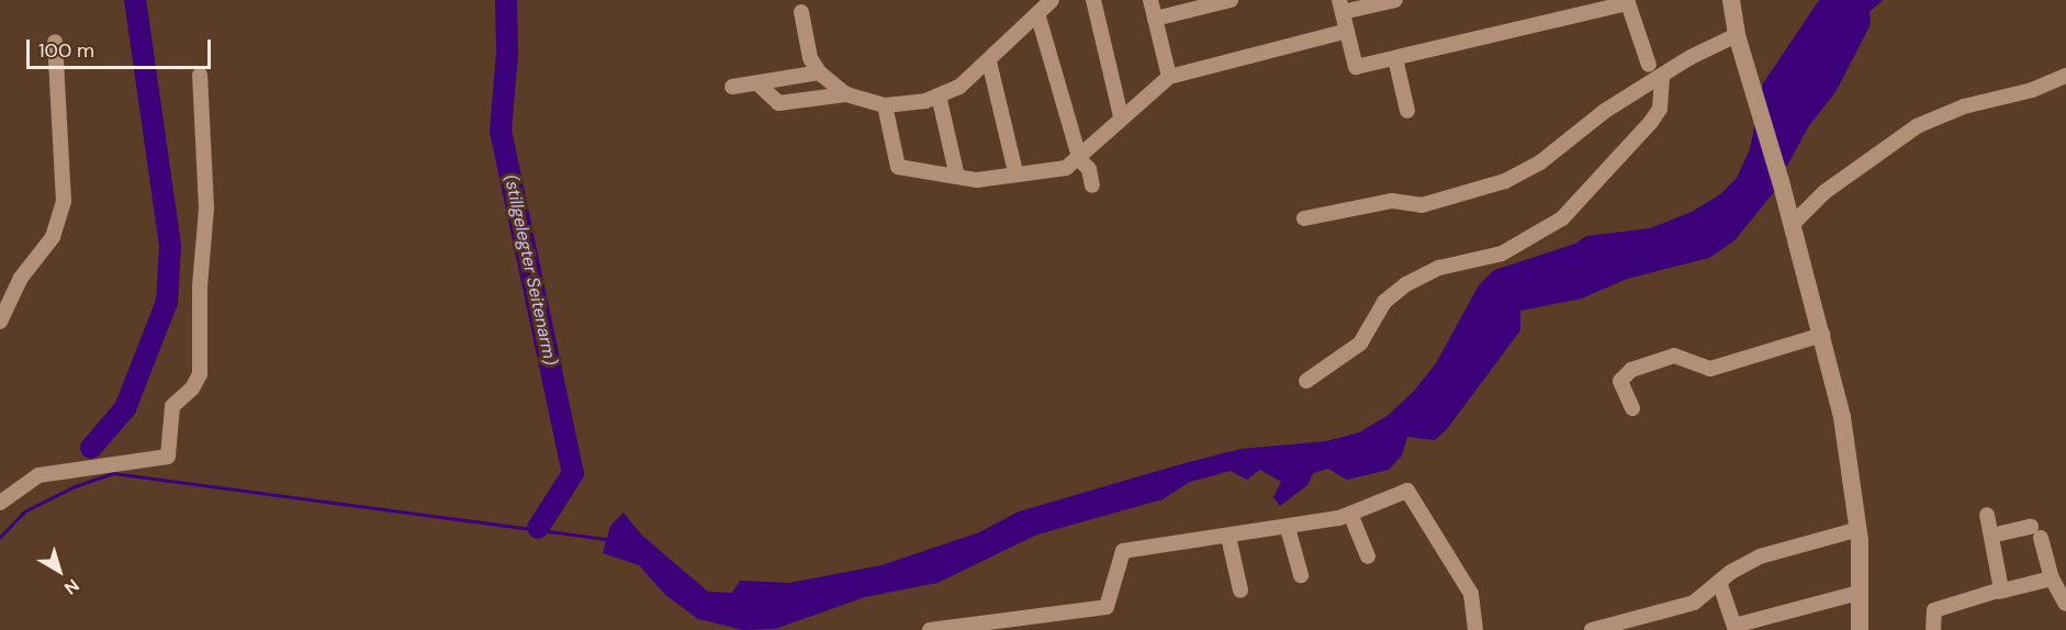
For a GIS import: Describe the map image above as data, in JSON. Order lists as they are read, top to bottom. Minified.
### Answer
{"water":["(stillgelegter Seitenarm)"],"scale_bar":"100 m","north":"bottom right"}
